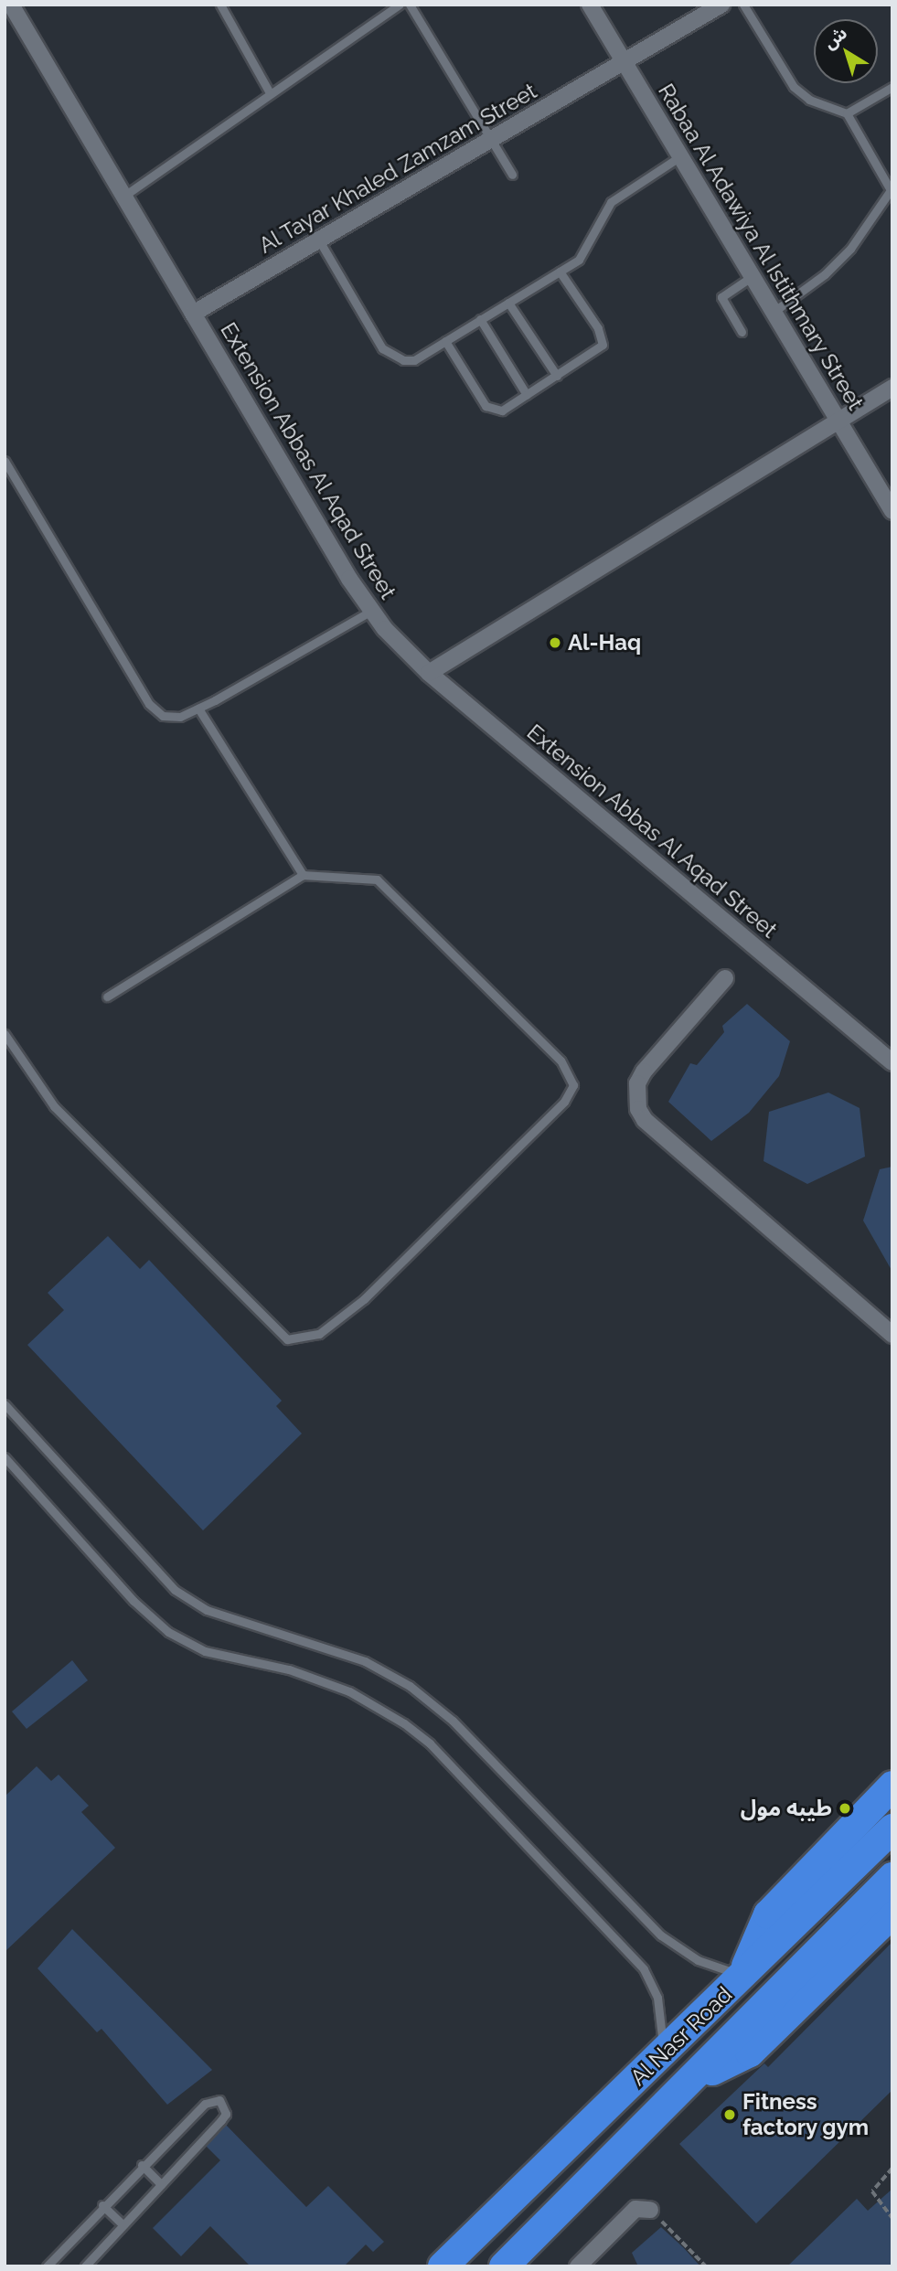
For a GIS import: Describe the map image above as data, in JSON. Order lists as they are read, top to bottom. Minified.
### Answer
{"streets":{"highway":["Al Nasr Road"],"street":["Al Tayar Khaled Zamzam Street","Rabaa Al Adawiya Al Istithmary Street","Extension Abbas Al Aqad Street"]},"crossings":[["Al Tayar Khaled Zamzam Street","Rabaa Al Adawiya Al Istithmary Street"],["Al Tayar Khaled Zamzam Street","Extension Abbas Al Aqad Street"]],"places":["Al-Haq","طيبه مول","Fitness factory gym"],"north":"top left"}
